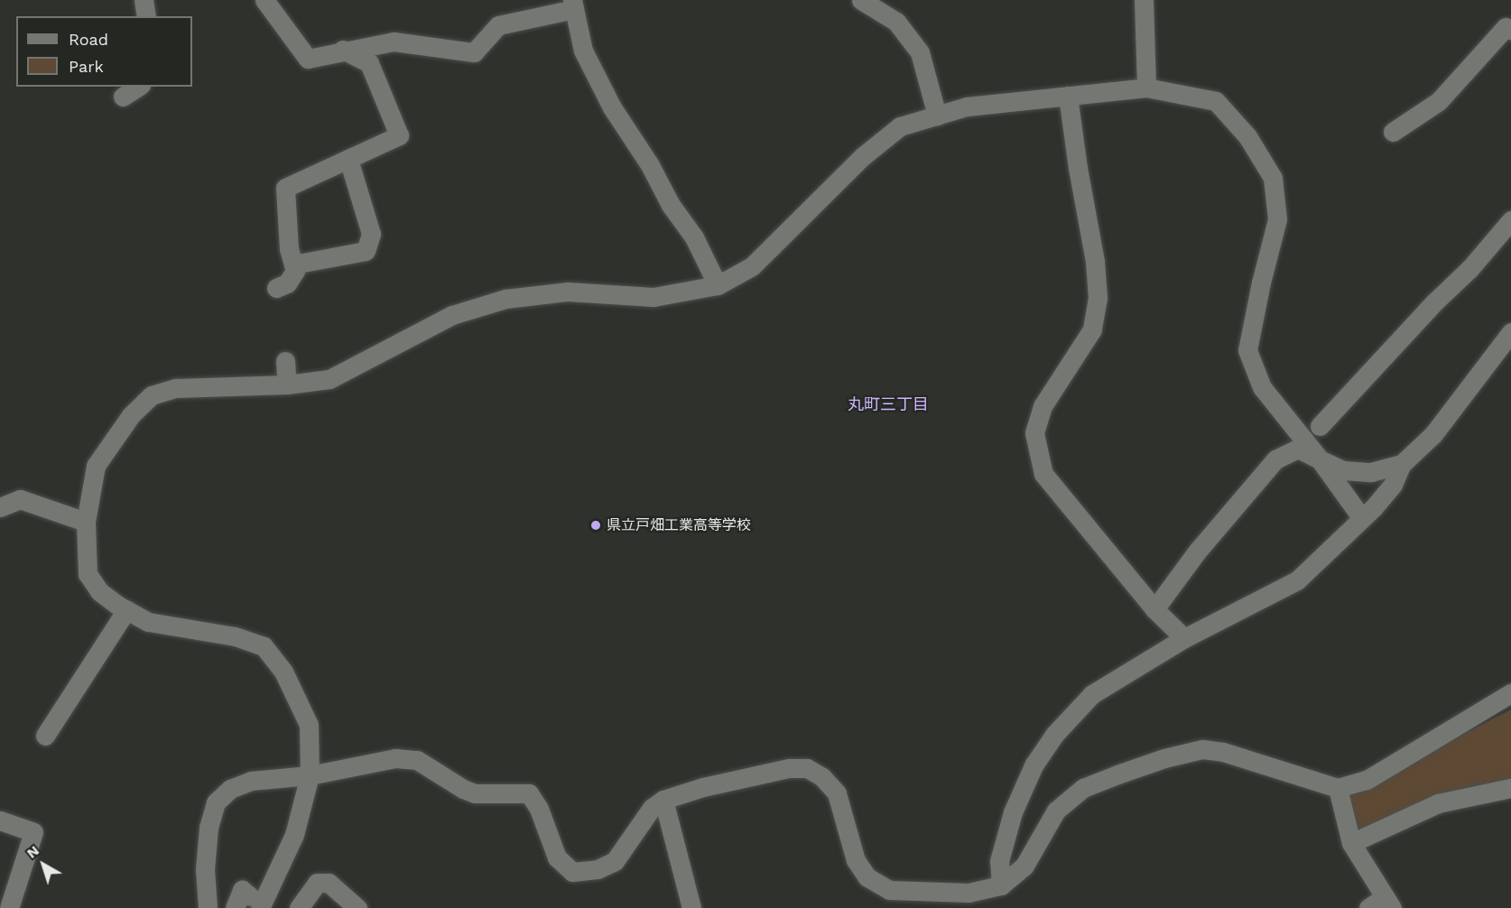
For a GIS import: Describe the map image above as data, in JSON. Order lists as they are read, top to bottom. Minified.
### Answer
{"districts":["丸町三丁目"],"places":["県立戸畑工業高等学校"],"legend":["Road","Park"],"north":"top left"}
